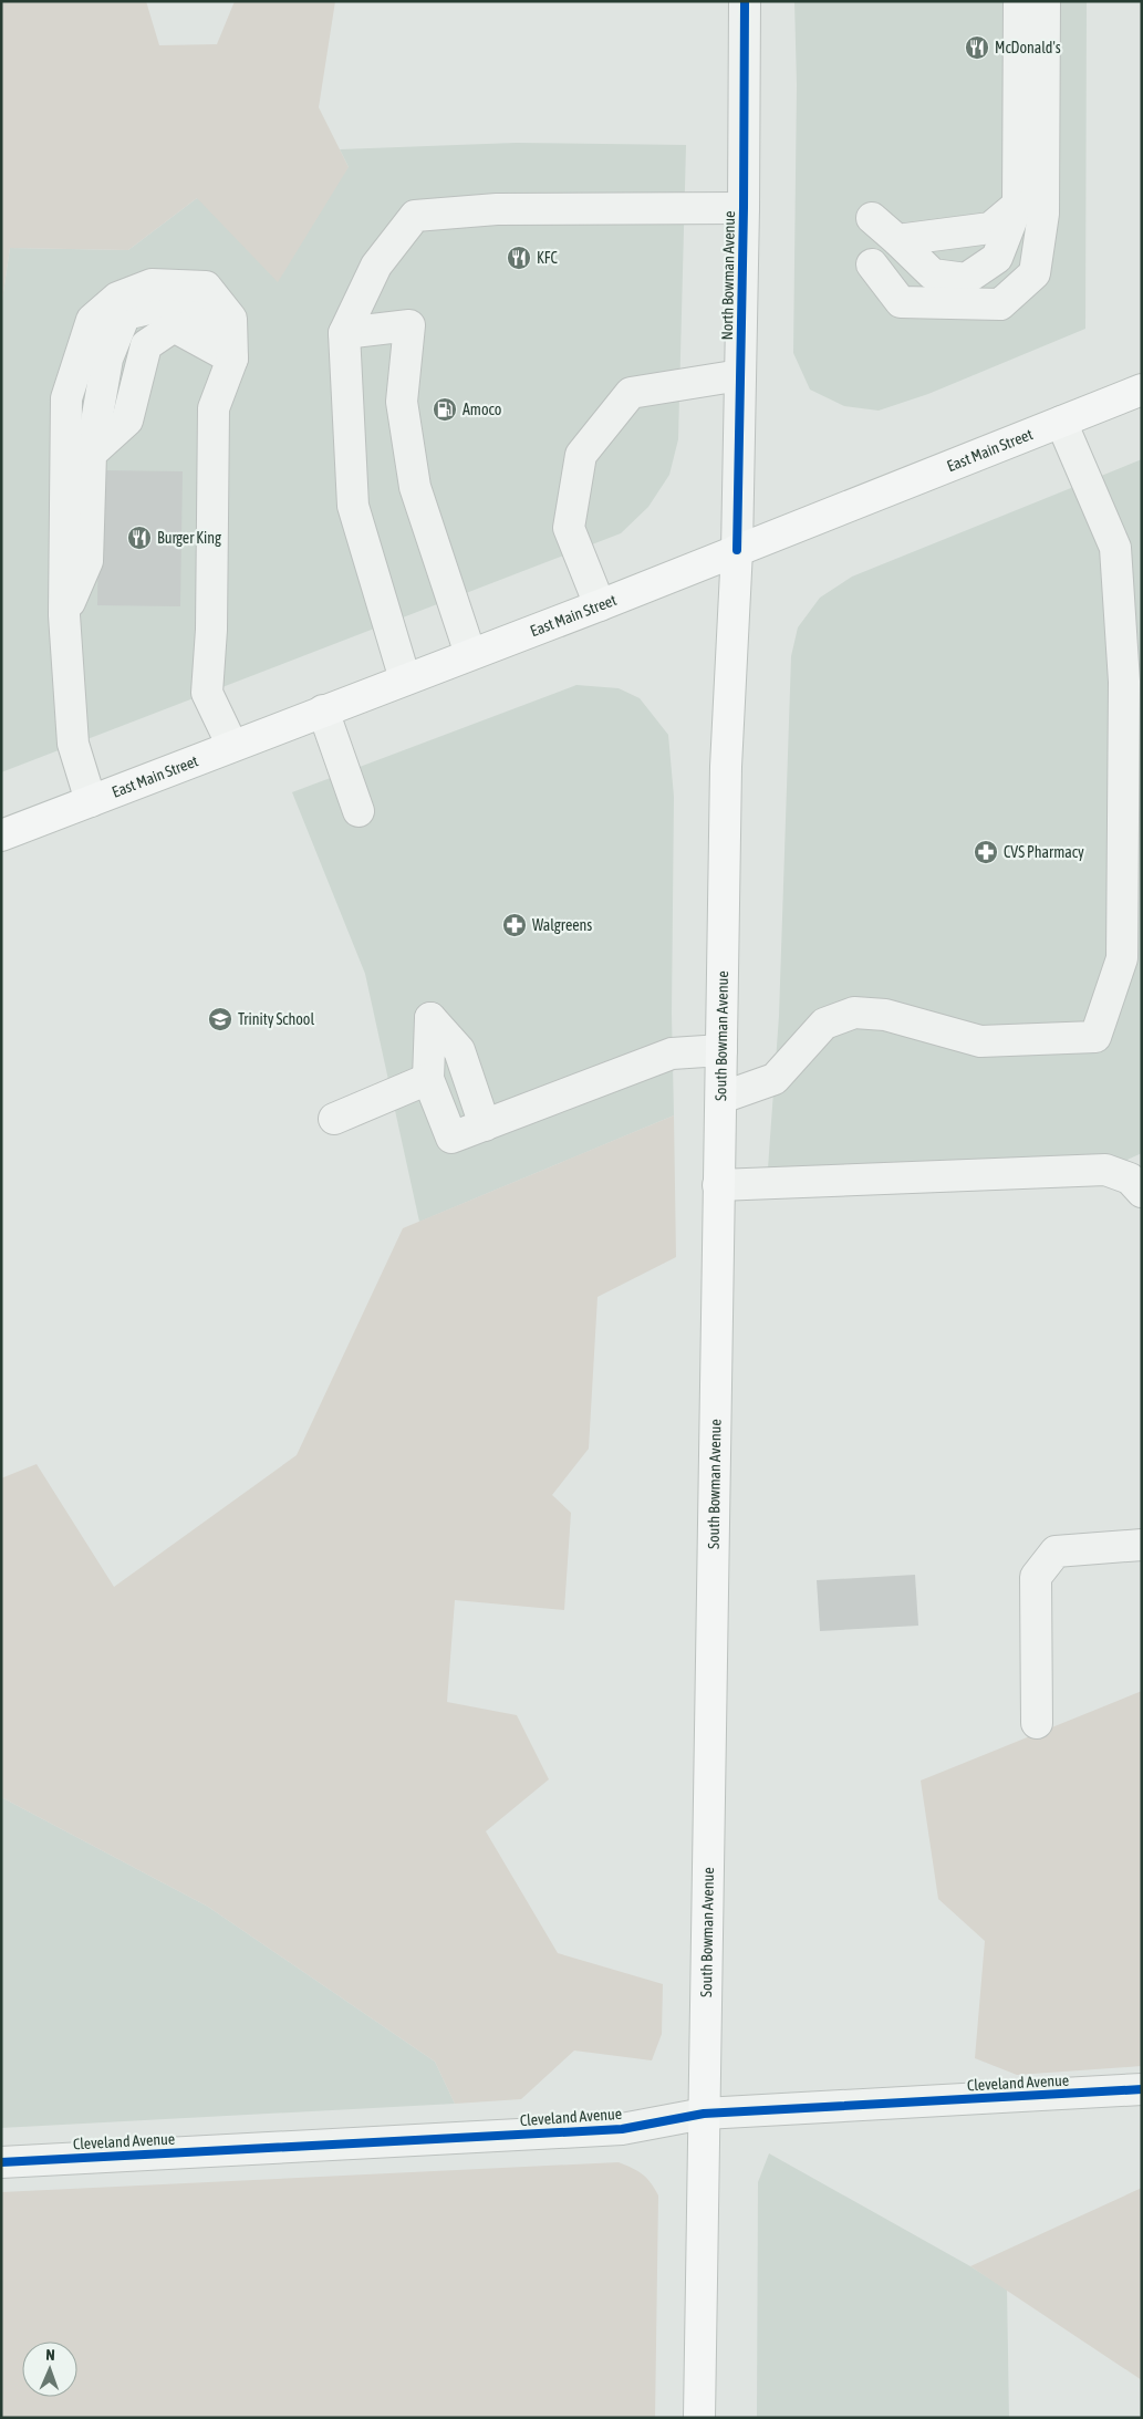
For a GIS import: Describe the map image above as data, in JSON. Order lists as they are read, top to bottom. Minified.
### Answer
{"streets":{"main road":["East Main Street","South Bowman Avenue"],"street":["North Bowman Avenue","Cleveland Avenue"]},"crossings":[["North Bowman Avenue","East Main Street"],["North Bowman Avenue","South Bowman Avenue"],["East Main Street","South Bowman Avenue"],["South Bowman Avenue","Cleveland Avenue"]],"places":{"restaurant":["McDonald's","KFC","Burger King"],"fuel station":["Amoco"],"pharmacy":["CVS Pharmacy","Walgreens"],"school or university":["Trinity School"]},"north":"top"}
